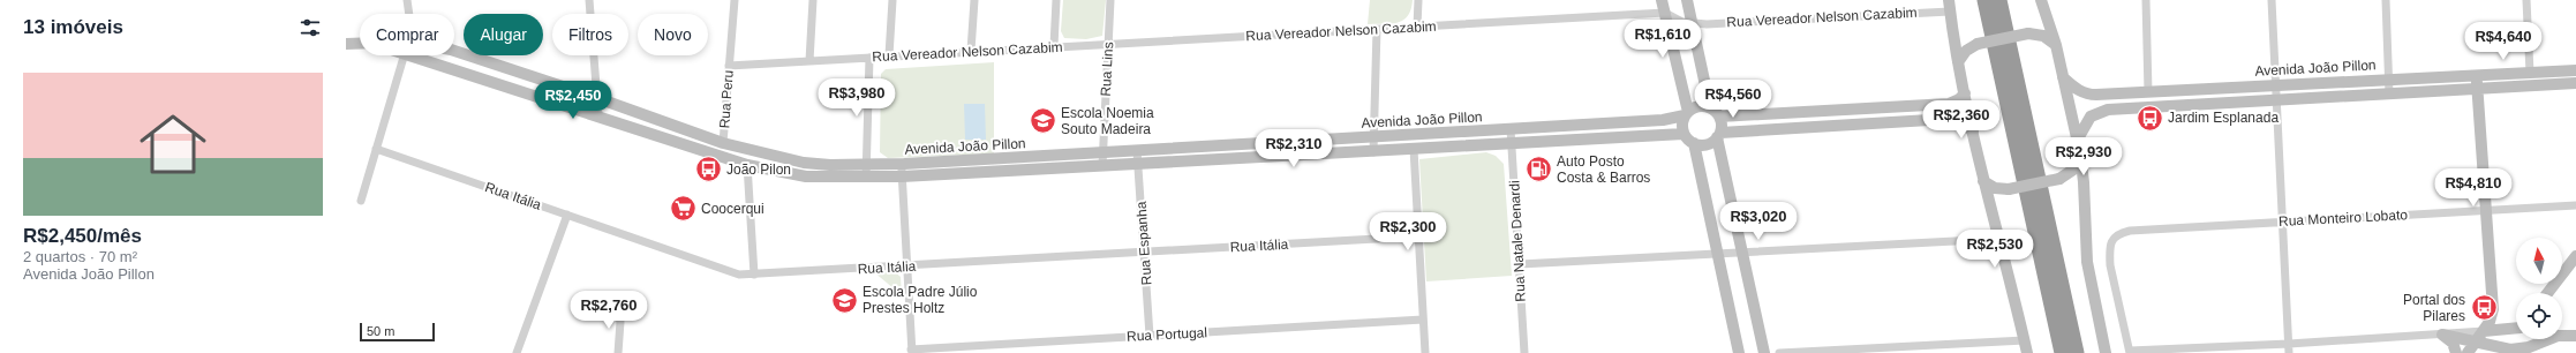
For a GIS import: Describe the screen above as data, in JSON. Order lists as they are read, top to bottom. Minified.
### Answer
{"streets":{"main road":["Avenida João Pillon"],"street":["Rua Vereador Nelson Cazabim","Rua Lins","Rua Peru","Rua Itália","Rua Monteiro Lobato","Rua Natale Denardi","Rua Espanha","Rua Portugal"]},"crossings":[["Rua Vereador Nelson Cazabim","Rua Lins"],["Rua Vereador Nelson Cazabim","Rua Peru"],["Avenida João Pillon","Rua Lins"],["Avenida João Pillon","Rua Peru"],["Avenida João Pillon","Rua Natale Denardi"],["Avenida João Pillon","Rua Espanha"],["Rua Itália","Rua Espanha"],["Rua Espanha","Rua Portugal"]],"places":{"bus stop":["Jardim Esplanada","João Pilon","Portal dos Pilares"],"school or university":["Escola Noemia Souto Madeira","Escola Padre Júlio Prestes Holtz"],"fuel station":["Auto Posto Costa & Barros"],"supermarket":["Coocerqui"]},"scale_bar":"50 m","north":"top","page":{"heading":"13 imóveis","chip":["Comprar","Alugar","Filtros","Novo"],"price":["R$1,610","R$4,640","R$3,980","R$4,560","R$2,450","R$2,360","R$2,310","R$2,930","R$4,810","R$3,020","R$2,300","R$2,530","R$2,760"],"list":[{"name":"R$2,450/mês","note":"2 quartos · 70 m² · Avenida João Pillon"}],"scale":"50 m"}}
